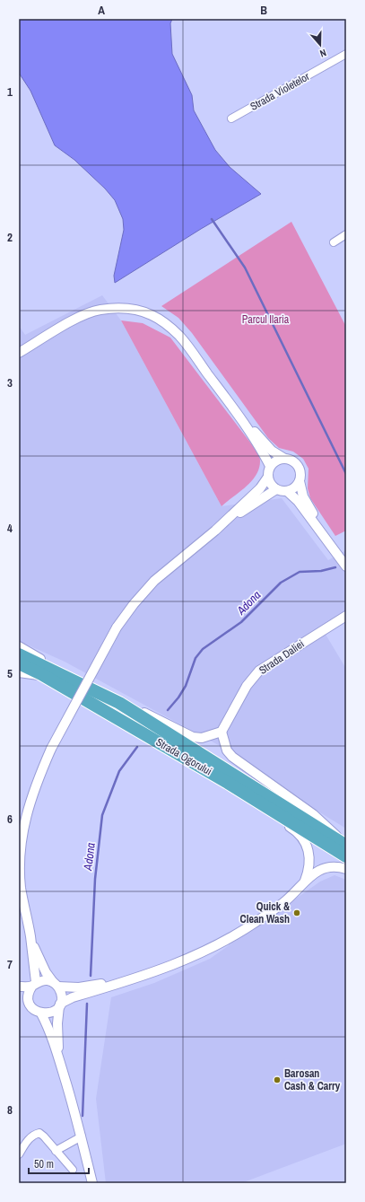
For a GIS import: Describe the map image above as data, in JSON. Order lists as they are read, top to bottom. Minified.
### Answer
{"streets":{"highway":["Strada Ogorului"],"street":["Strada Violetelor","Strada Daliei"]},"water":["Adona"],"parks":["Parcul Ilaria"],"places":["Quick & Clean Wash","Barosan Cash & Carry"],"scale_bar":"50 m","north":"bottom","grid":{"columns":["A","B"],"rows":["1","2","3","4","5","6","7","8"]}}
